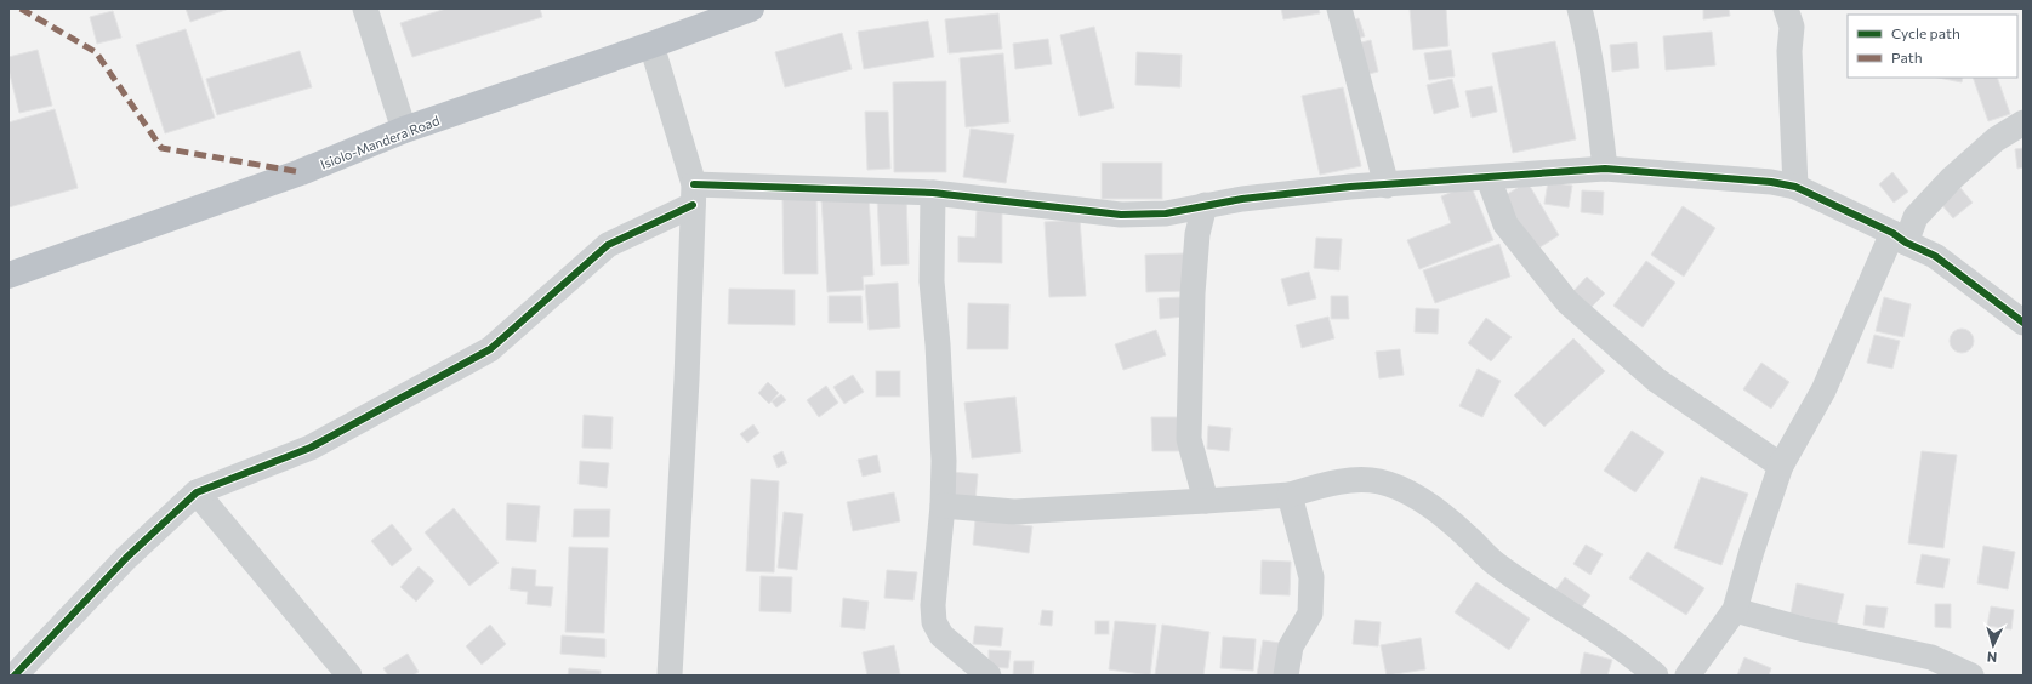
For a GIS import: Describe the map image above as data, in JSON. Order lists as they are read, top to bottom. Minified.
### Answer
{"streets":{"highway":["Isiolo-Mandera Road"]},"legend":["Cycle path","Path"],"north":"bottom"}
